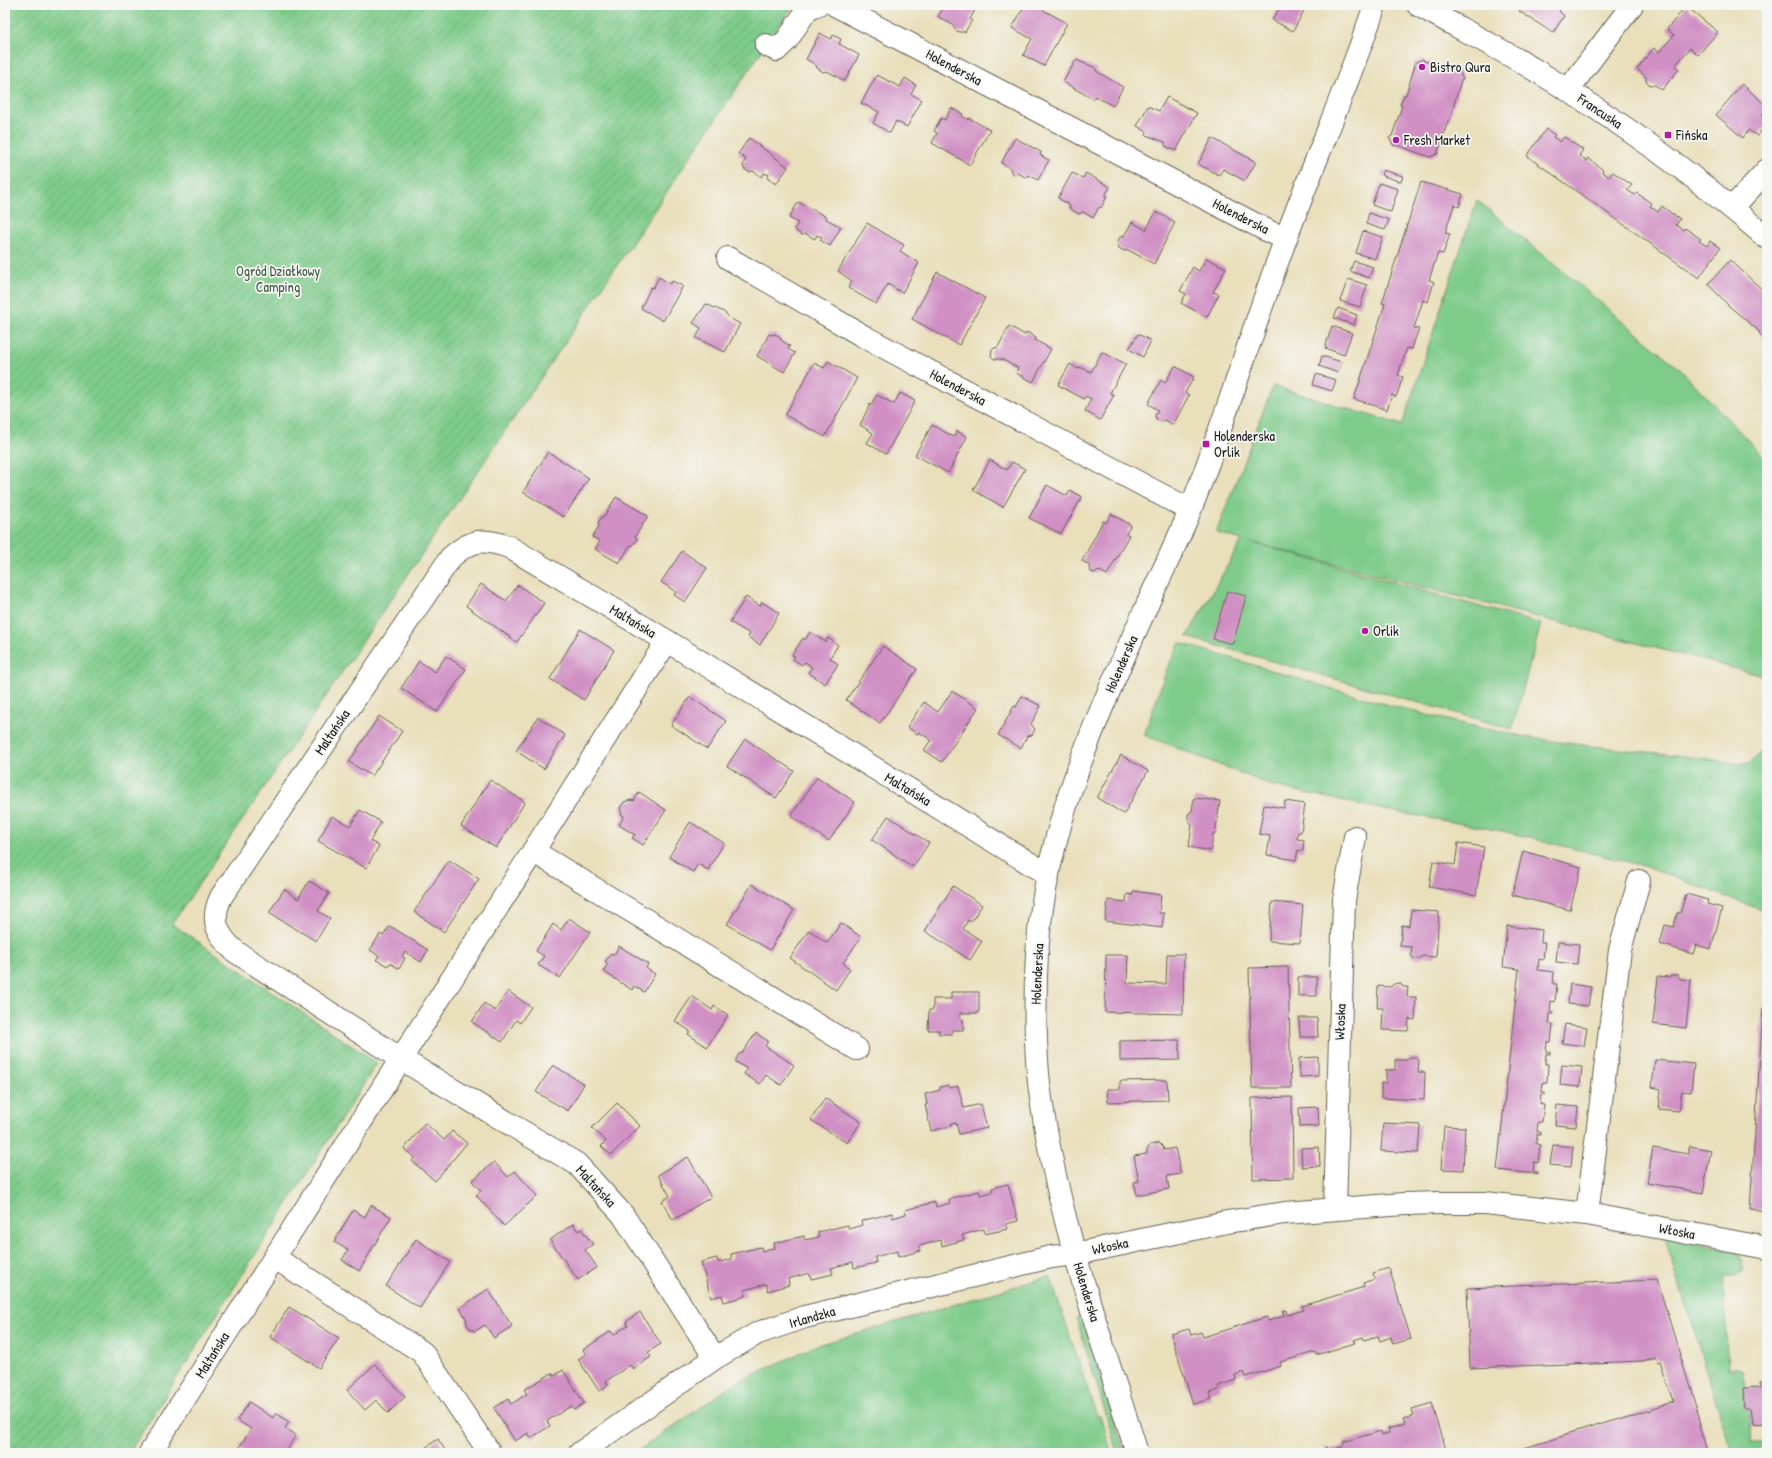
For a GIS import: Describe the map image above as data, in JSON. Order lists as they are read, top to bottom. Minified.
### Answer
{"streets":{"street":["Holenderska","Francuska","Maltańska","Włoska","Irlandzka"]},"crossings":[["Holenderska","Maltańska"],["Holenderska","Włoska"],["Holenderska","Irlandzka"],["Maltańska","Irlandzka"],["Włoska","Irlandzka"]],"parks":["Ogród Działkowy Camping"],"places":{"other":["Bistro Qura","Fresh Market","Orlik"],"transit":["Fińska","Holenderska Orlik"]}}
